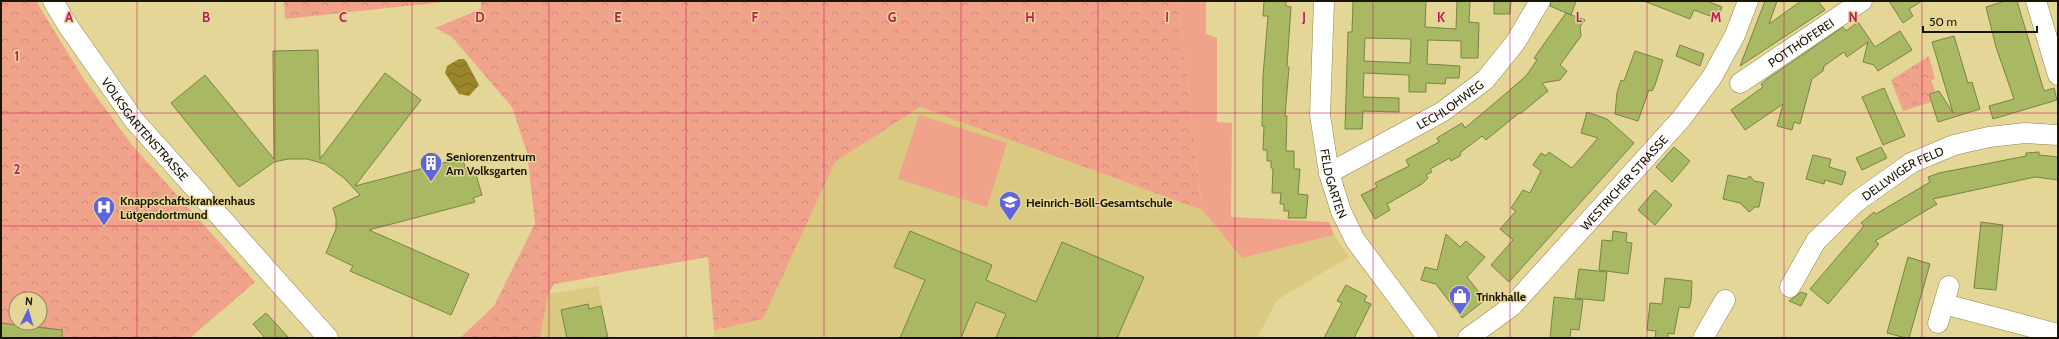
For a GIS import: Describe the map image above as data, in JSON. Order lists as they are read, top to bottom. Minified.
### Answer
{"streets":{"street":["POTTHÖFEREI","LECHLOHWEG","VOLKSGARTENSTRASSE","DELLWIGER FELD","FELDGARTEN","WESTRICHER STRASSE"]},"crossings":[["LECHLOHWEG","FELDGARTEN"]],"places":{"building":["Seniorenzentrum Am Volksgarten"],"school or university":["Heinrich-Böll-Gesamtschule"],"hospital":["Knappschaftskrankenhaus Lütgendortmund"],"shop":["Trinkhalle"]},"scale_bar":"50 m","north":"top","grid":{"columns":["A","B","C","D","E","F","G","H","I","J","K","L","M","N"],"rows":["1","2"]}}
